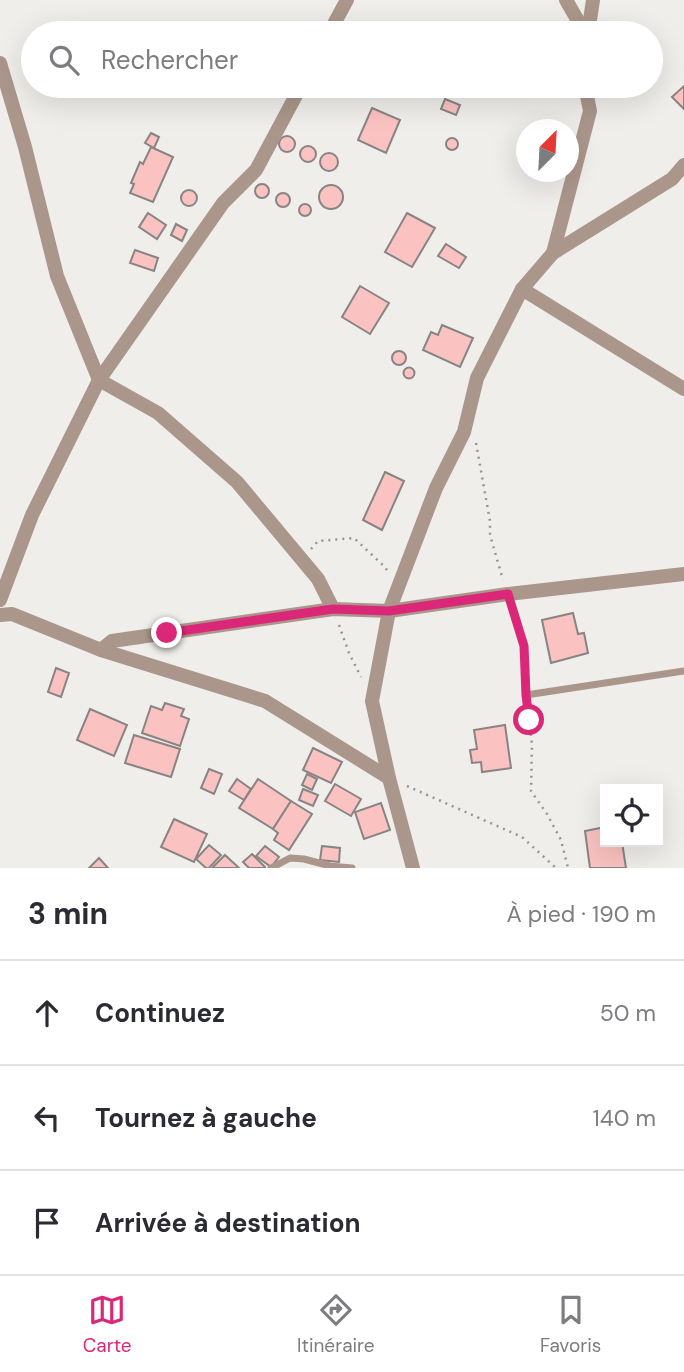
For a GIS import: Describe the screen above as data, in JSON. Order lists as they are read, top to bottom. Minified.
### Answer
{"north":"top right","page":{"search":"Rechercher","heading":["3 min","À pied · 190 m"],"list":[["Continuez","50 m"],["Tournez à gauche","140 m"],"Arrivée à destination"],"nav":["Carte","Itinéraire","Favoris"]}}
